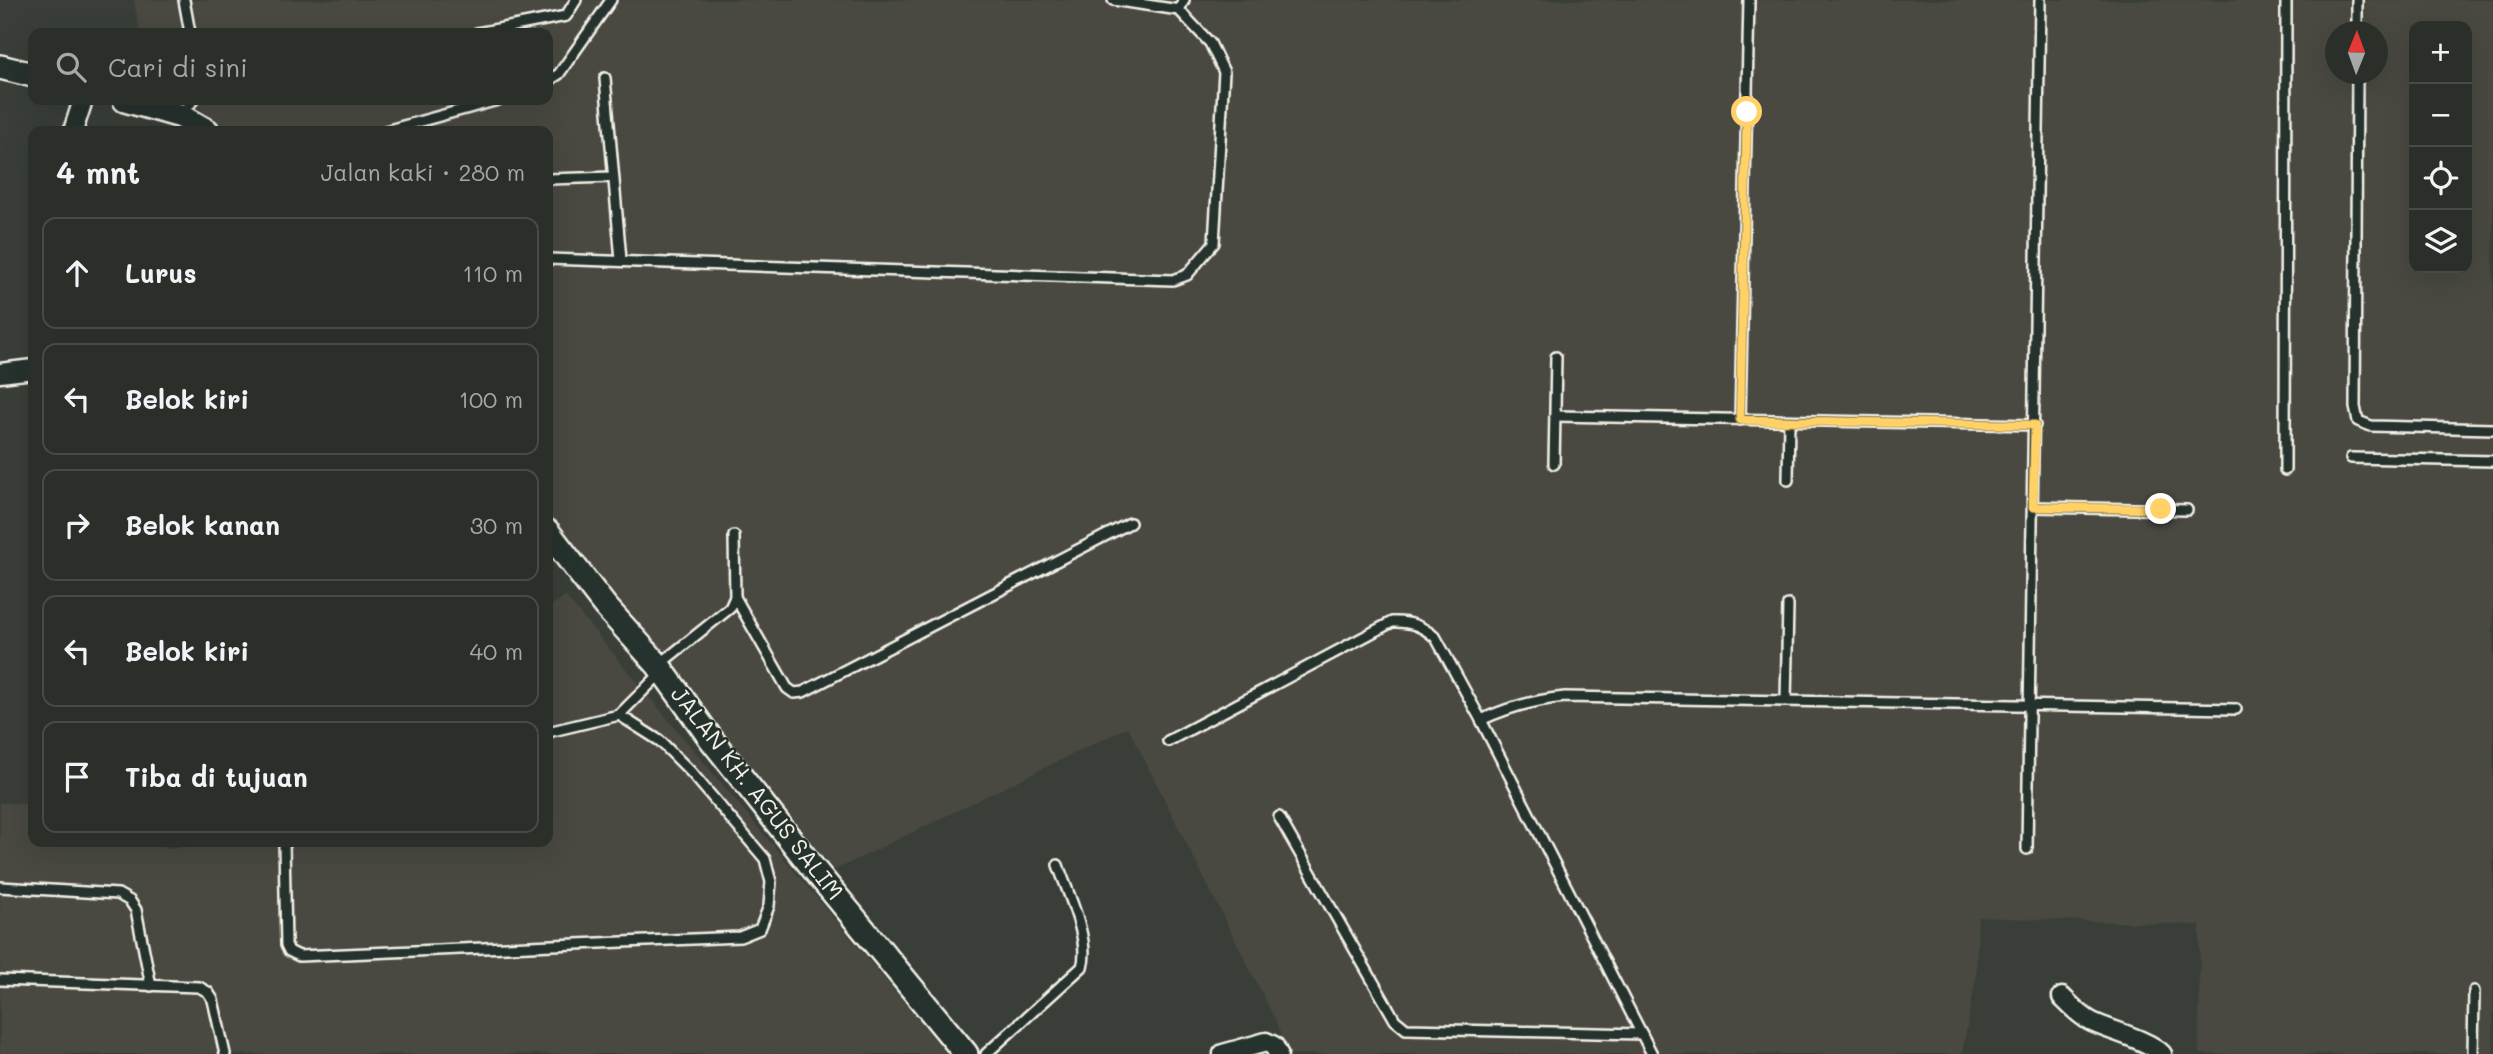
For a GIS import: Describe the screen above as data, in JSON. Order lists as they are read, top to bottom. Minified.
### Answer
{"streets":{"street":["JALAN KH. AGUS SALIM"]},"north":"top","page":{"map_buttons":["+","−"],"search":"Cari di sini","heading":["4 mnt","Jalan kaki · 280 m"],"list":[["Lurus","110 m"],["Belok kiri","100 m"],["Belok kanan","30 m"],["Belok kiri","40 m"],"Tiba di tujuan"]}}
